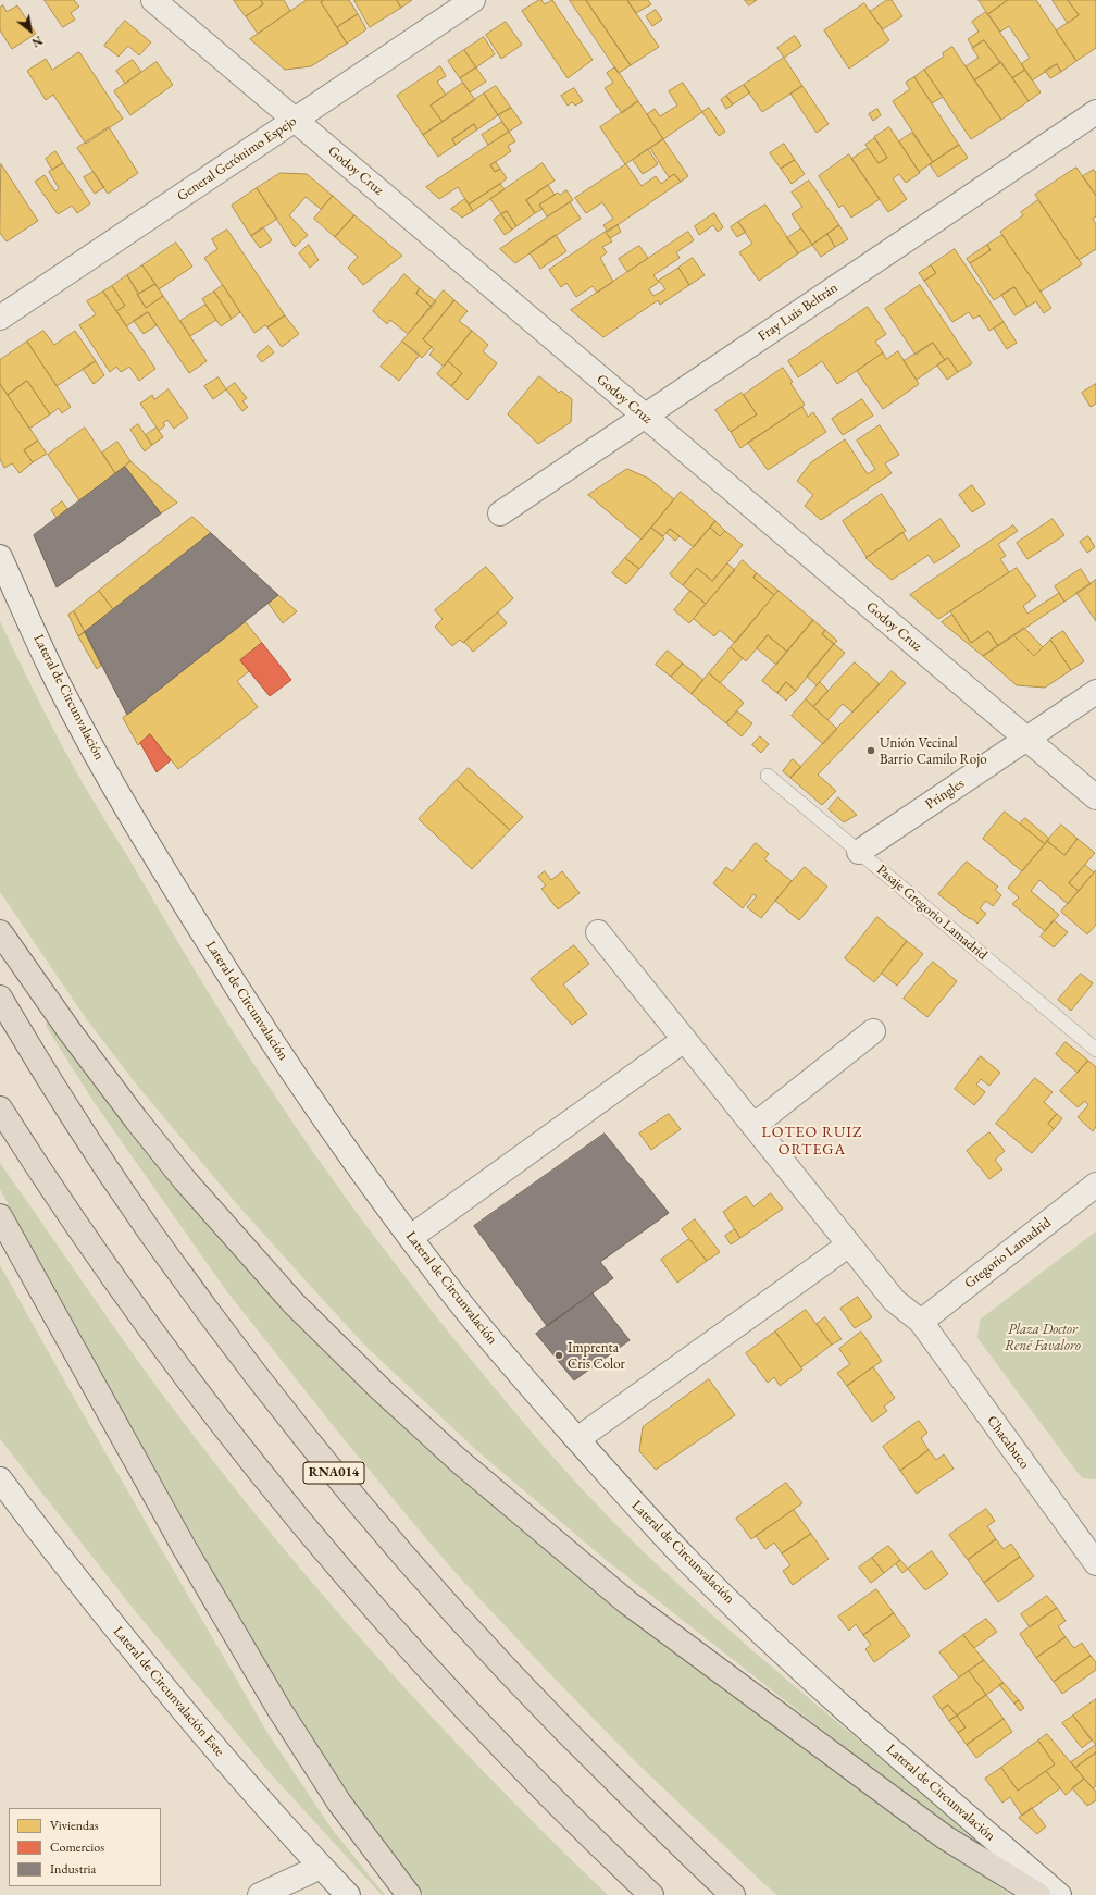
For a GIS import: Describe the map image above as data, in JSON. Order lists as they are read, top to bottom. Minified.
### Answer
{"streets":{"highway":["RNA014"],"street":["General Gerónimo Espejo","Godoy Cruz","Fray Luis Beltrán","Lateral de Circunvalación","Pringles","Gregorio Lamadrid","Chacabuco","Lateral de Circunvalación Este"],"lane":["Pasaje Gregorio Lamadrid"]},"crossings":[["General Gerónimo Espejo","Godoy Cruz"],["Godoy Cruz","Fray Luis Beltrán"],["Godoy Cruz","Pringles"],["Pringles","Pasaje Gregorio Lamadrid"],["Gregorio Lamadrid","Chacabuco"]],"districts":["LOTEO RUIZ ORTEGA"],"parks":["Plaza Doctor René Favaloro"],"places":["Unión Vecinal Barrio Camilo Rojo","Imprenta Cris Color"],"legend":["Viviendas","Comercios","Industria"],"north":"bottom right"}
